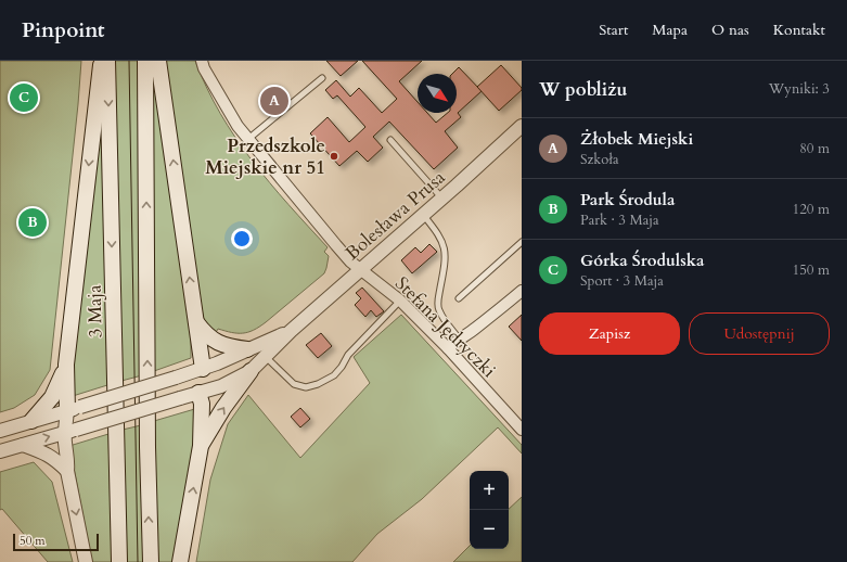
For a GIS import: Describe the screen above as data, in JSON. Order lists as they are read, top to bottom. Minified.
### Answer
{"streets":{"main road":["3 Maja"],"street":["Bolesława Prusa","Stefana Jędryczki"]},"crossings":[["Bolesława Prusa","Stefana Jędryczki"]],"places":["Przedszkole Miejskie nr 51"],"scale_bar":"50 m","north":"bottom right","page":{"header":"Pinpoint","nav":["Start","Mapa","O nas","Kontakt"],"heading":["W pobliżu","Wyniki: 3"],"pins":["C","A","B"],"list":[{"mark":"A","name":"Żłobek Miejski","note":"Szkoła","value":"80 m"},{"mark":"B","name":"Park Środula","note":"Park · 3 Maja","value":"120 m"},{"mark":"C","name":"Górka Środulska","note":"Sport · 3 Maja","value":"150 m"}],"buttons":["Zapisz","Udostępnij"],"map_buttons":["+","−"],"scale":"50 m"}}
